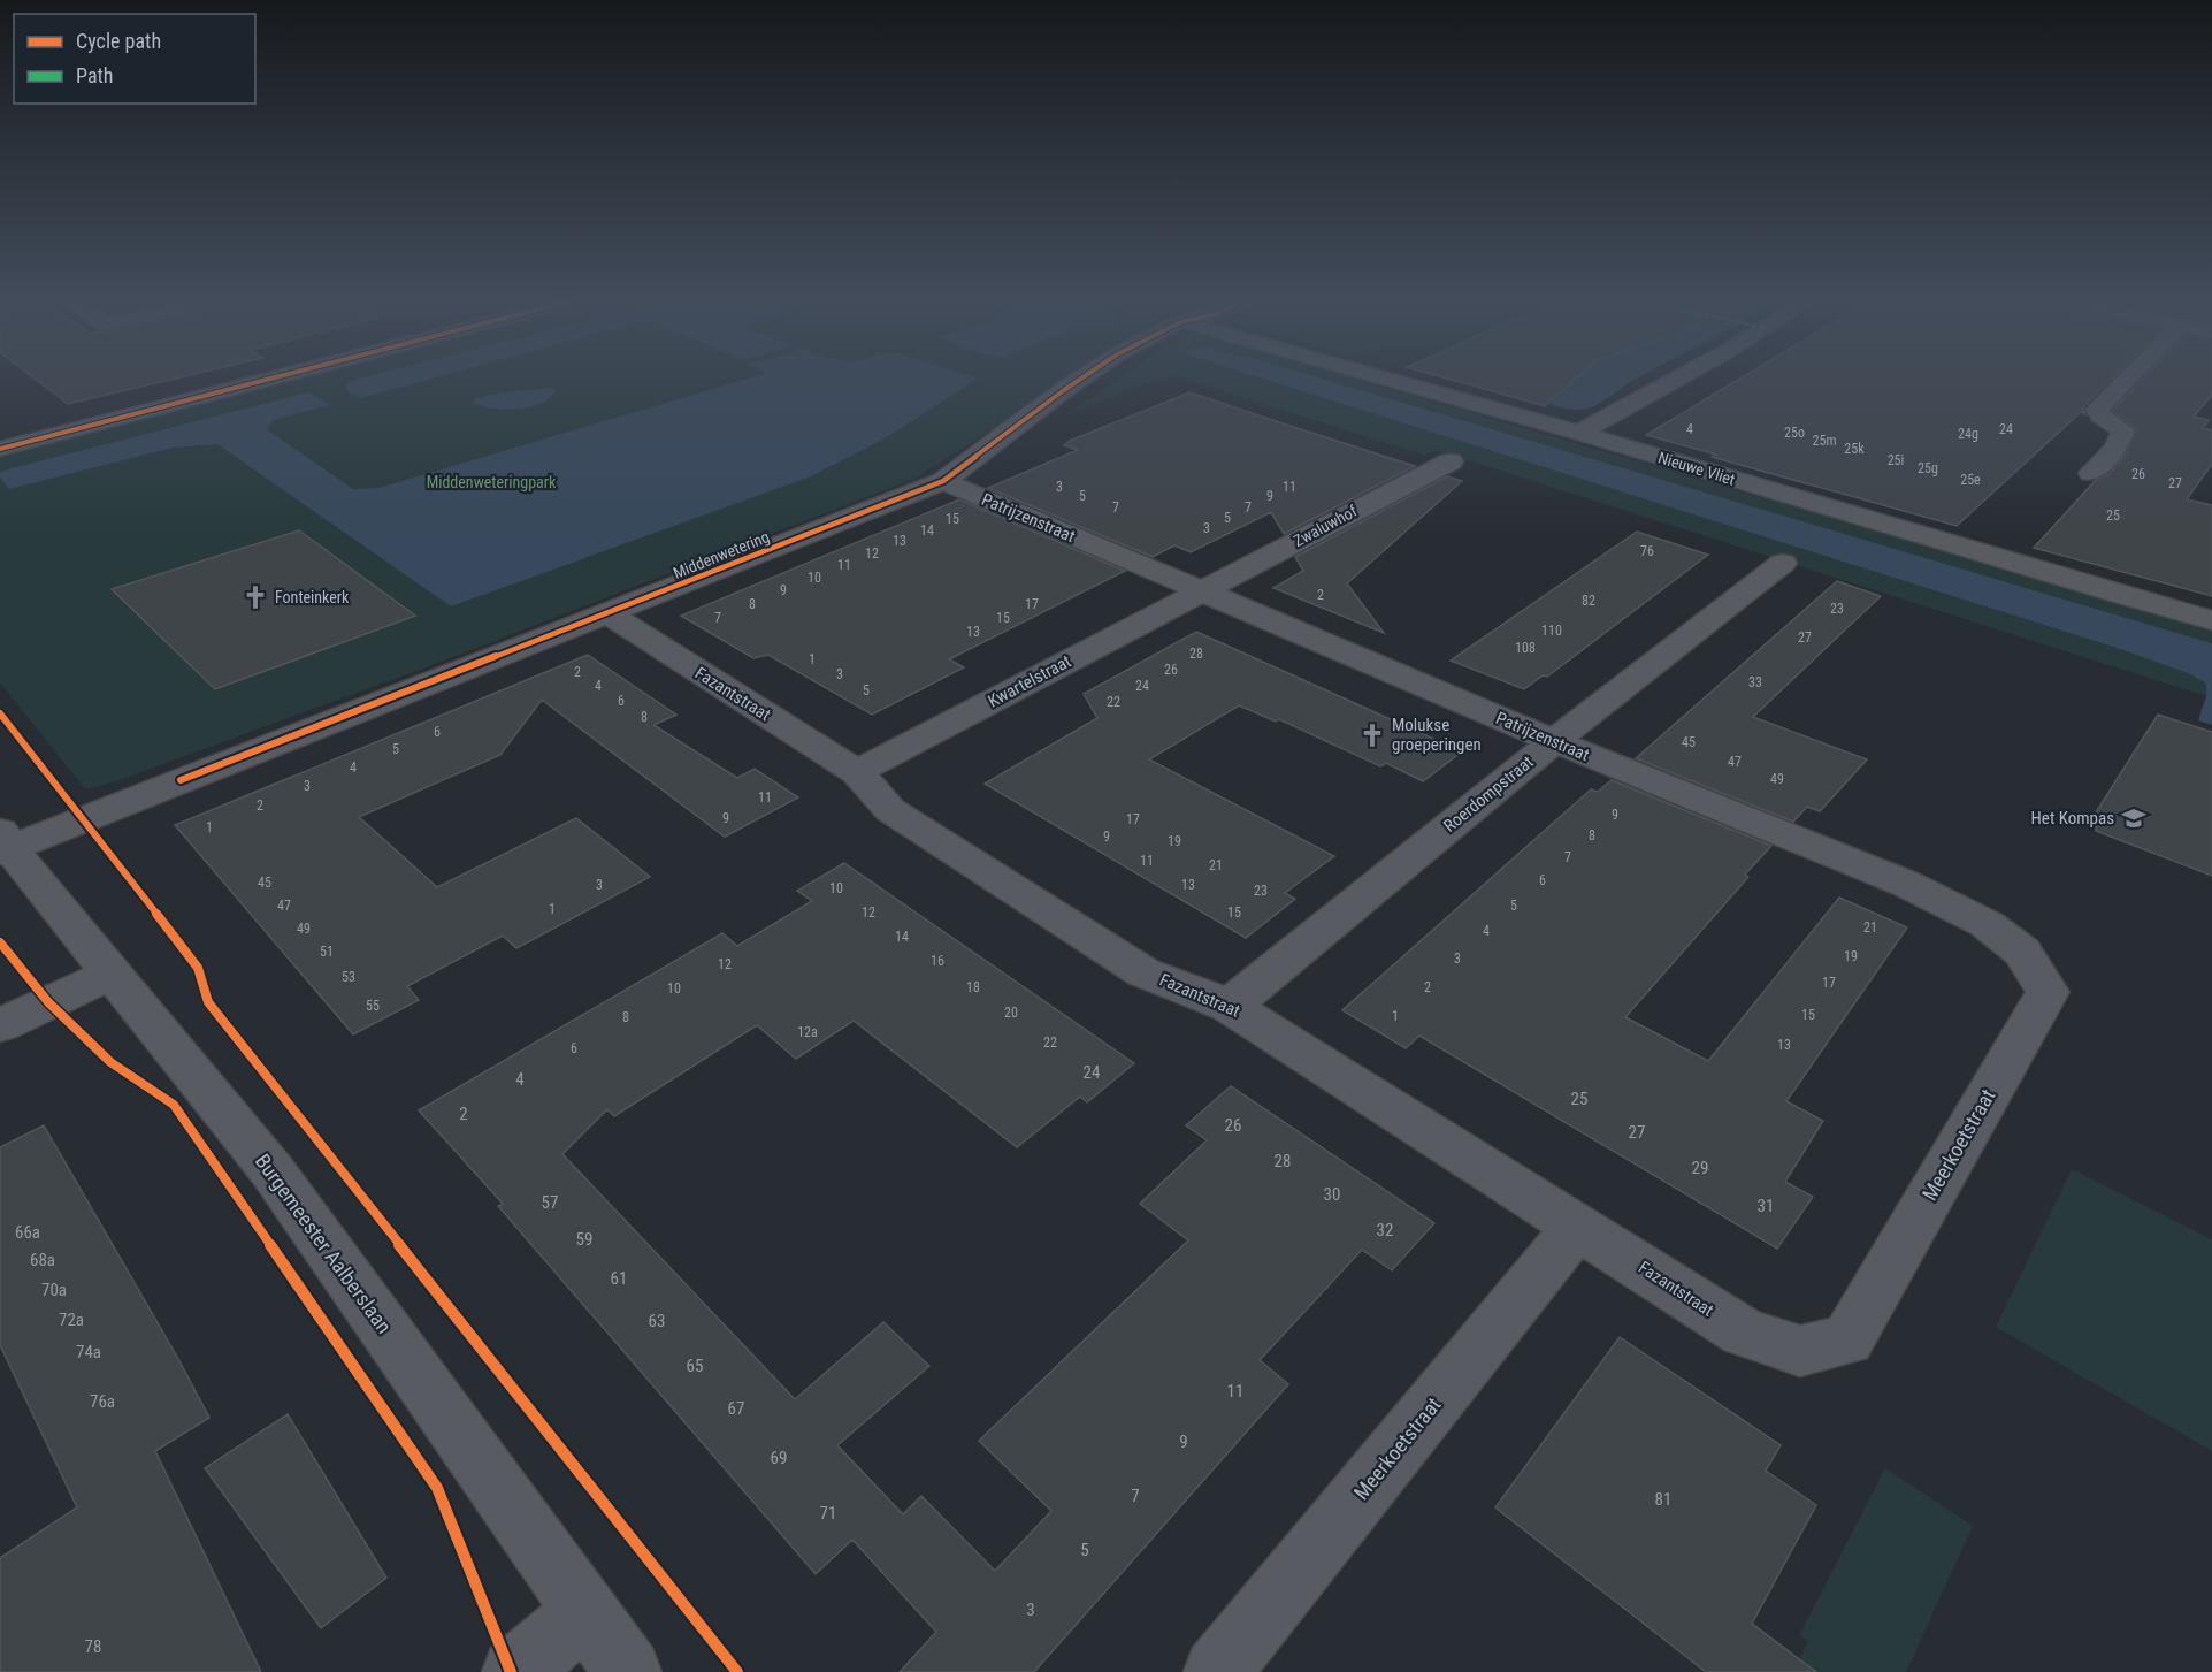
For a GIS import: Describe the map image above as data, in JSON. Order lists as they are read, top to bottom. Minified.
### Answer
{"streets":{"street":["Nieuwe Vliet","Patrijzenstraat","Zwaluwhof","Middenwetering","Kwartelstraat","Fazantstraat","Roerdompstraat","Meerkoetstraat","Burgemeester Aalberslaan"]},"crossings":[["Patrijzenstraat","Zwaluwhof"],["Patrijzenstraat","Middenwetering"],["Patrijzenstraat","Kwartelstraat"],["Patrijzenstraat","Roerdompstraat"],["Patrijzenstraat","Meerkoetstraat"],["Zwaluwhof","Kwartelstraat"],["Middenwetering","Fazantstraat"],["Middenwetering","Burgemeester Aalberslaan"],["Kwartelstraat","Fazantstraat"],["Fazantstraat","Roerdompstraat"],["Fazantstraat","Meerkoetstraat"]],"parks":["Middenweteringpark"],"places":{"church":["Fonteinkerk","Molukse groeperingen"],"school or university":["Het Kompas"]},"house_numbers":["4","24","25o","24g","25m","25k","25i","25g","26","25e","27","3","11","5","9","7","7","25","5","15","3","14","13","76","12","11","10","9","2","82","8","17","23","7","15","110","13","27","108","28","1","26","2","3","33","4","24","5","6","22","8","6","45","5","47","4","49","3","11","2","9","9","17","1","8","9","19","7","11","21","6","45","3","13","10","23","47","5","1","12","15","21","49","4","14","51","19","3","16","12","53","17","18","2","10","55","20","15","1","8","12a","22","13","6","24","4","25","2","26","27","28","29","30","57","31","32","66a","59","68a","61","70a","72a","63","74a","65","11","76a","67","9","69","7","81","71","5","3","78"],"legend":["Cycle path","Path"]}
